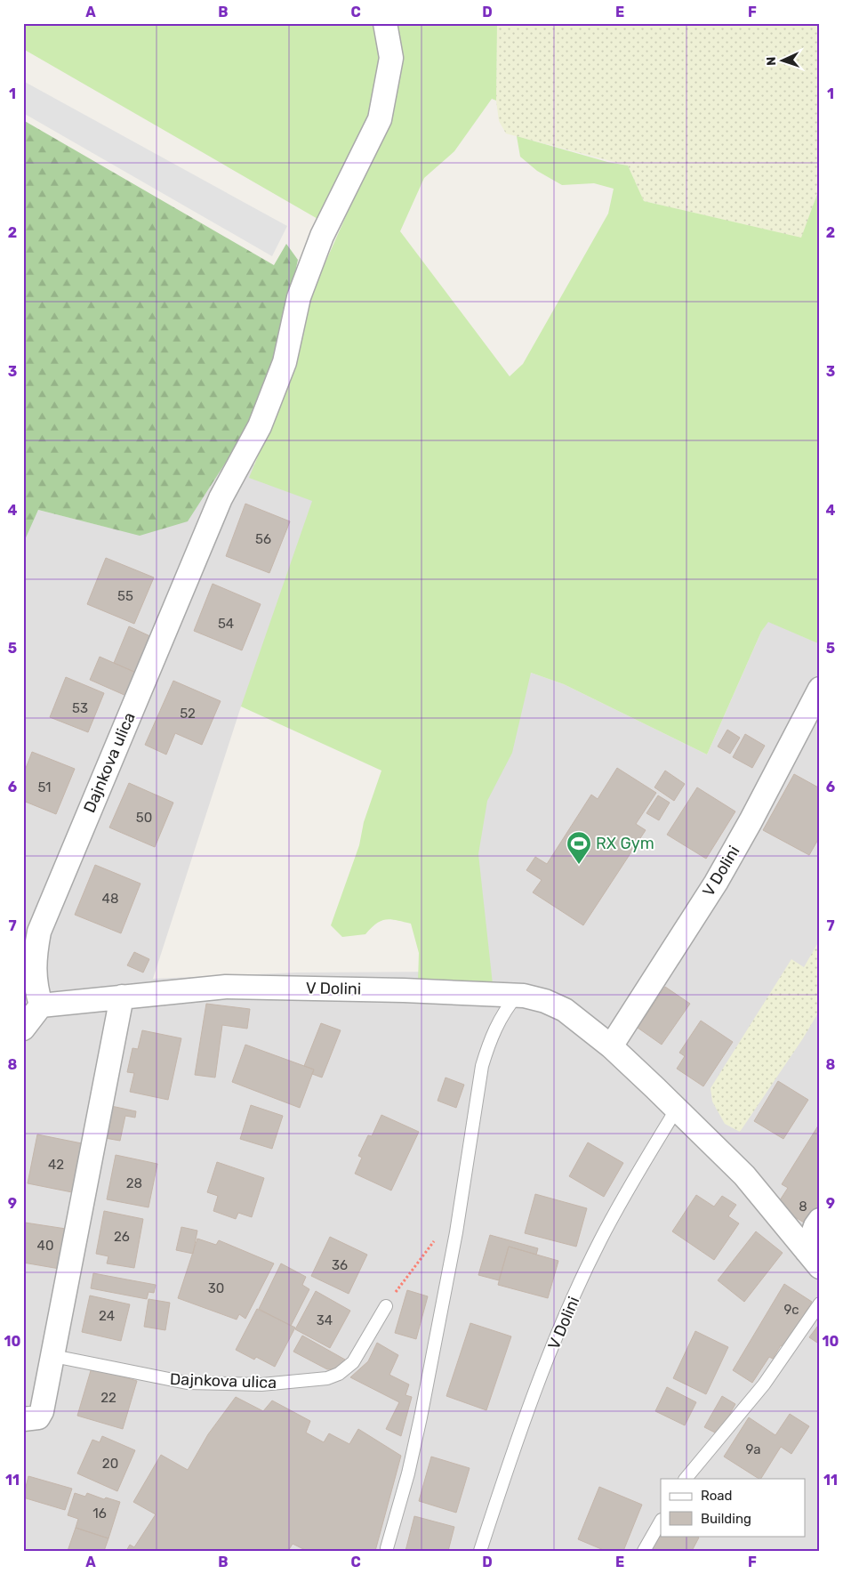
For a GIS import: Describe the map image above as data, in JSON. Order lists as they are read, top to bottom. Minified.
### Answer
{"streets":{"street":["Dajnkova ulica","V Dolini"]},"crossings":[["Dajnkova ulica","V Dolini"]],"places":{"sports":["RX Gym"]},"house_numbers":["56","55","54","53","52","51","50","48","42","28","8","26","40","36","30","9c","24","34","22","9a","20","16"],"legend":["Road","Building"],"north":"left","grid":{"columns":["A","B","C","D","E","F"],"rows":["1","2","3","4","5","6","7","8","9","10","11"]}}
